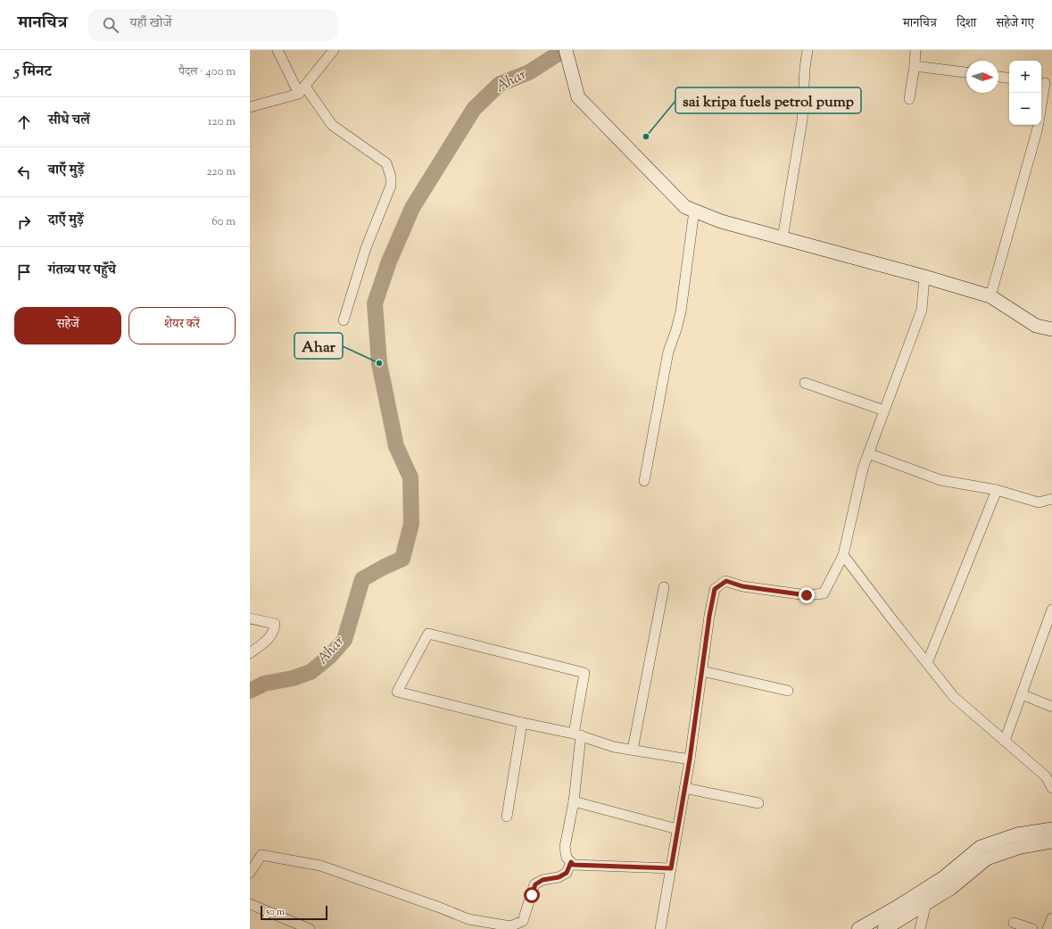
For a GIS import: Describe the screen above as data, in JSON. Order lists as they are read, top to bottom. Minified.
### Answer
{"water":["Ahar"],"places":["sai kripa fuels petrol pump","Ahar"],"scale_bar":"50 m","north":"right","page":{"header":"मानचित्र","search":"यहाँ खोजें","nav":["मानचित्र","दिशा","सहेजे गए"],"heading":["5 मिनट","पैदल · 400 m"],"map_buttons":["+","−"],"list":[["सीधे चलें","120 m"],["बाएँ मुड़ें","220 m"],["दाएँ मुड़ें","60 m"],"गंतव्य पर पहुँचे"],"buttons":["सहेजें","शेयर करें"],"scale":"50 m"}}
